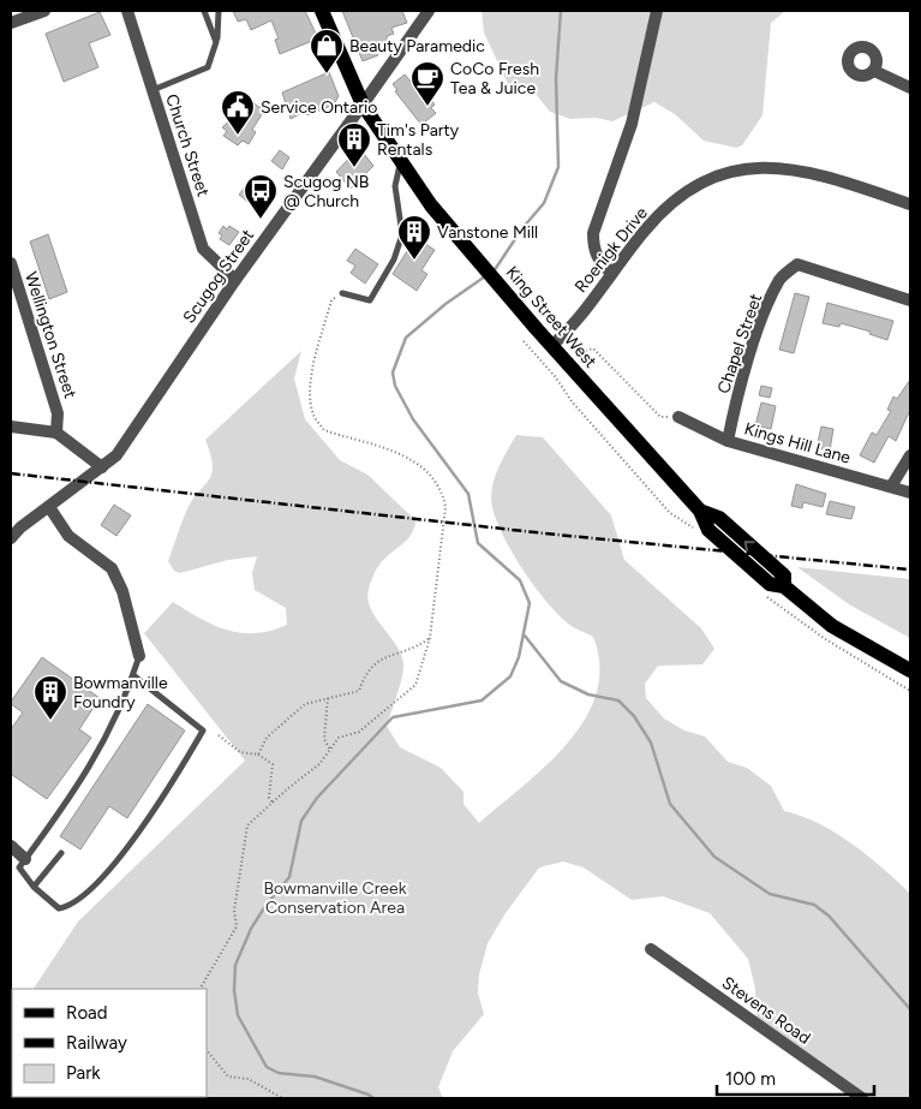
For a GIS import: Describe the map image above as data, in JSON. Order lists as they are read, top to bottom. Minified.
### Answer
{"streets":{"main road":["King Street West"],"street":["Church Street","Roenigk Drive","Scugog Street","Wellington Street","Chapel Street","Kings Hill Lane","Stevens Road"]},"crossings":[["Church Street","Scugog Street"],["Roenigk Drive","King Street West"],["Scugog Street","King Street West"],["Chapel Street","Kings Hill Lane"]],"parks":["Bowmanville Creek Conservation Area"],"places":{"shop":["Beauty Paramedic"],"cafe":["CoCo Fresh Tea & Juice"],"public building":["Service Ontario"],"building":["Tim's Party Rentals","Vanstone Mill","Bowmanville Foundry"],"bus stop":["Scugog NB @ Church"]},"legend":["Road","Railway","Park"],"scale_bar":"100 m"}
